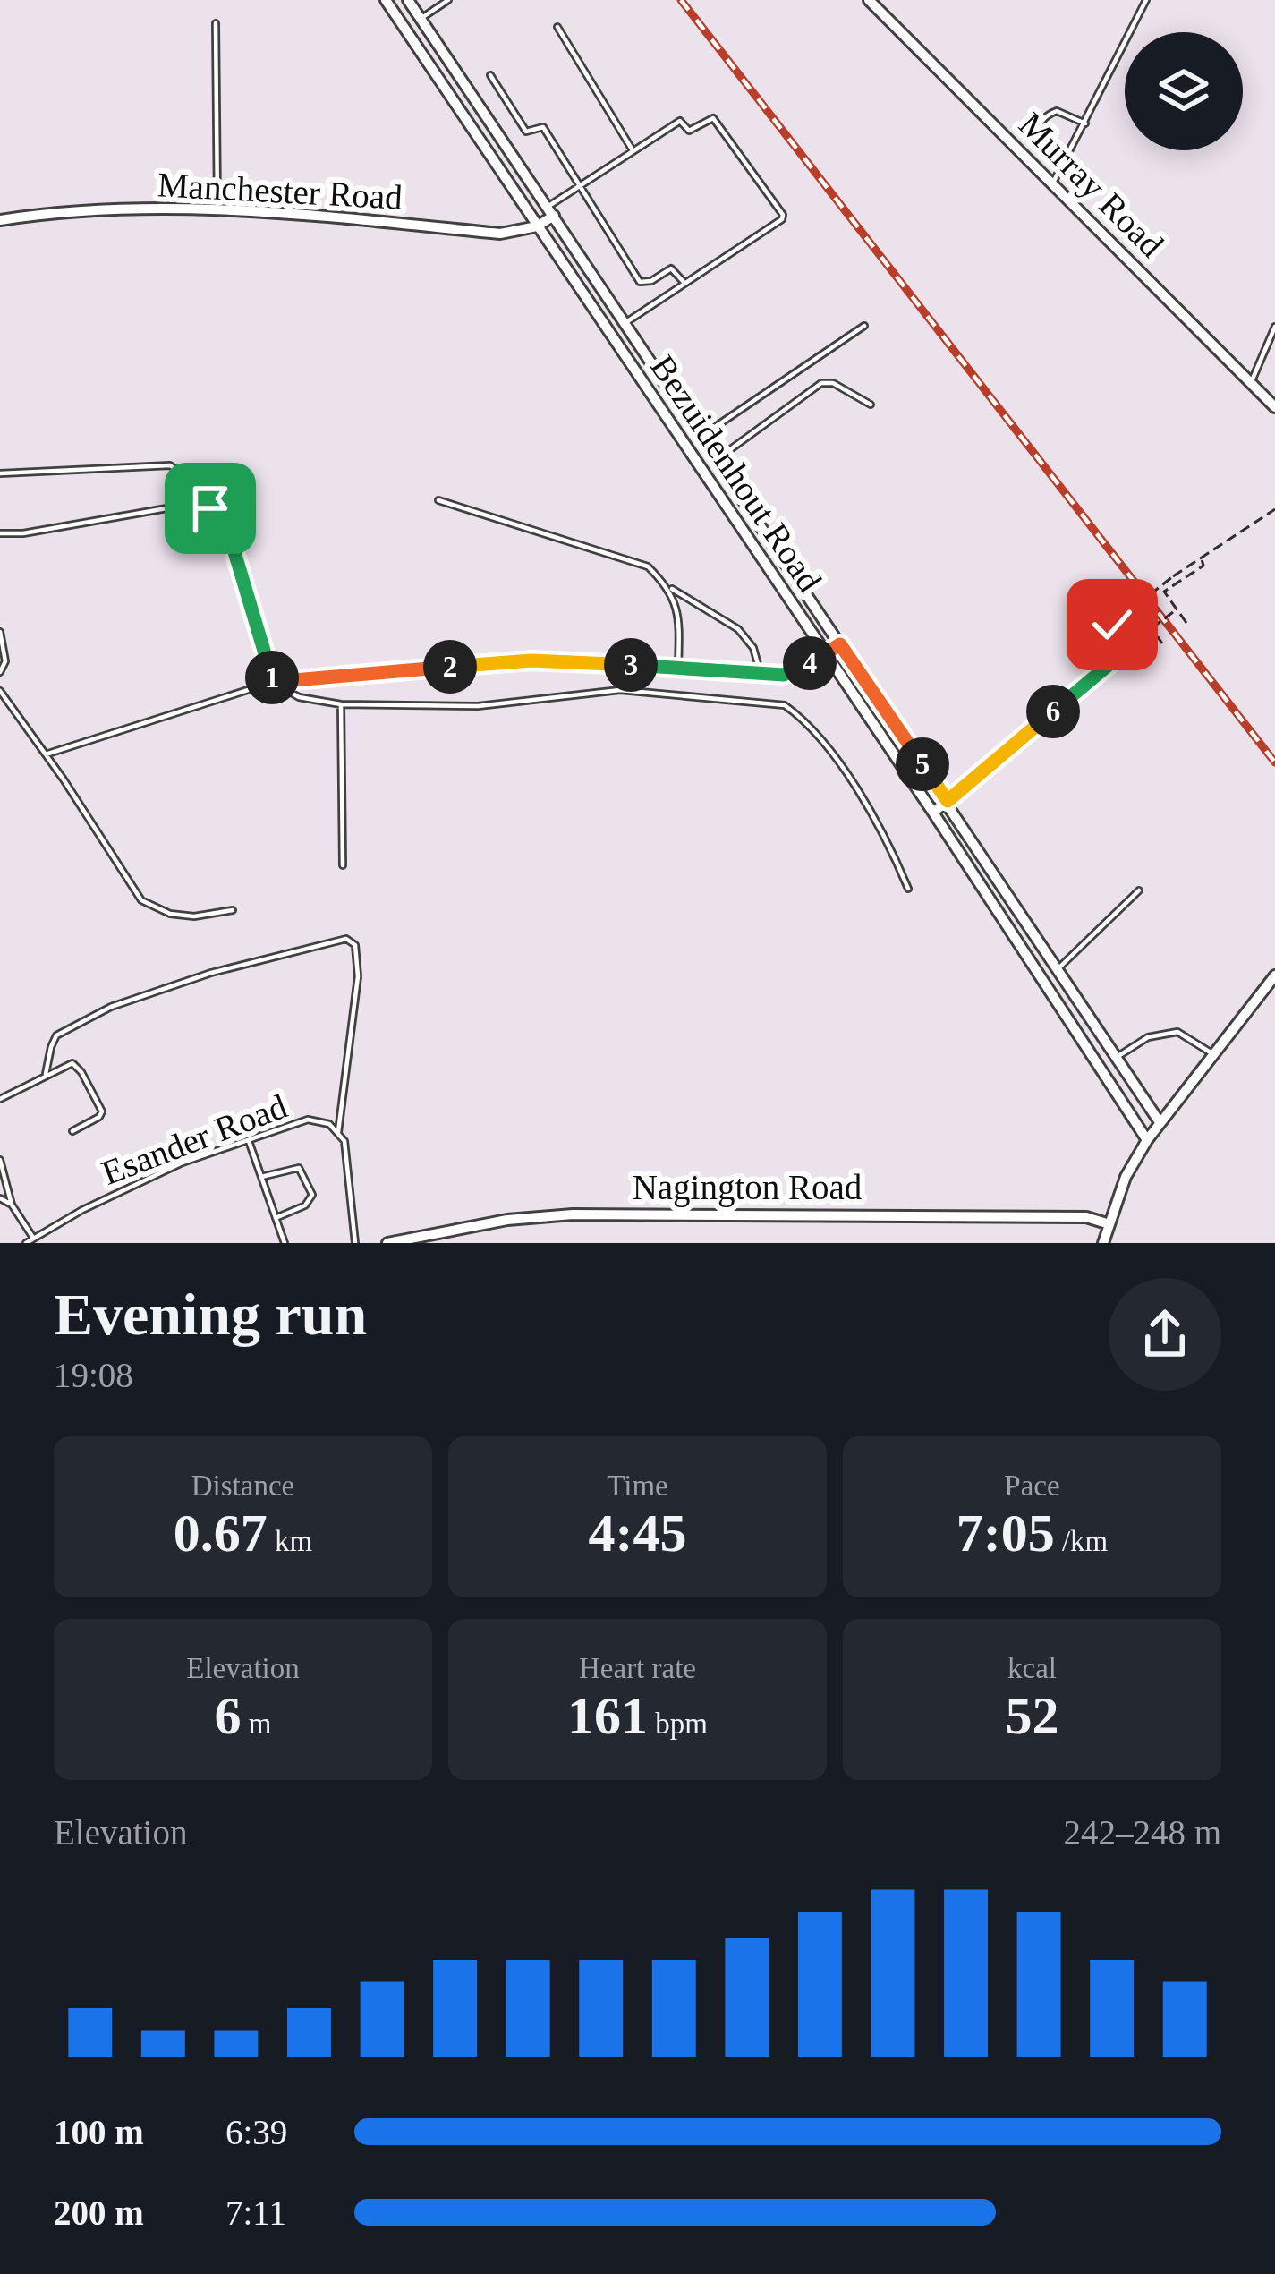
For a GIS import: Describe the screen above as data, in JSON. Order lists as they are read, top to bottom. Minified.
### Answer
{"streets":{"street":["Murray Road","Manchester Road","Bezuidenhout Road","Nagington Road"],"lane":["Esander Road"]},"crossings":[["Manchester Road","Bezuidenhout Road"]],"page":{"pins":["4","3","2","1","6","5"],"heading":["Evening run","19:08"],"stats":[["Distance","0.67 km"],["Time","4:45"],["Pace","7:05 /km"],["Elevation","6 m"],["Heart rate","161 bpm"],["kcal","52"]],"chart":["Elevation","242–248 m"],"list":[{"name":"100 m","note":"6:39"},{"name":"200 m","note":"7:11"}]}}
